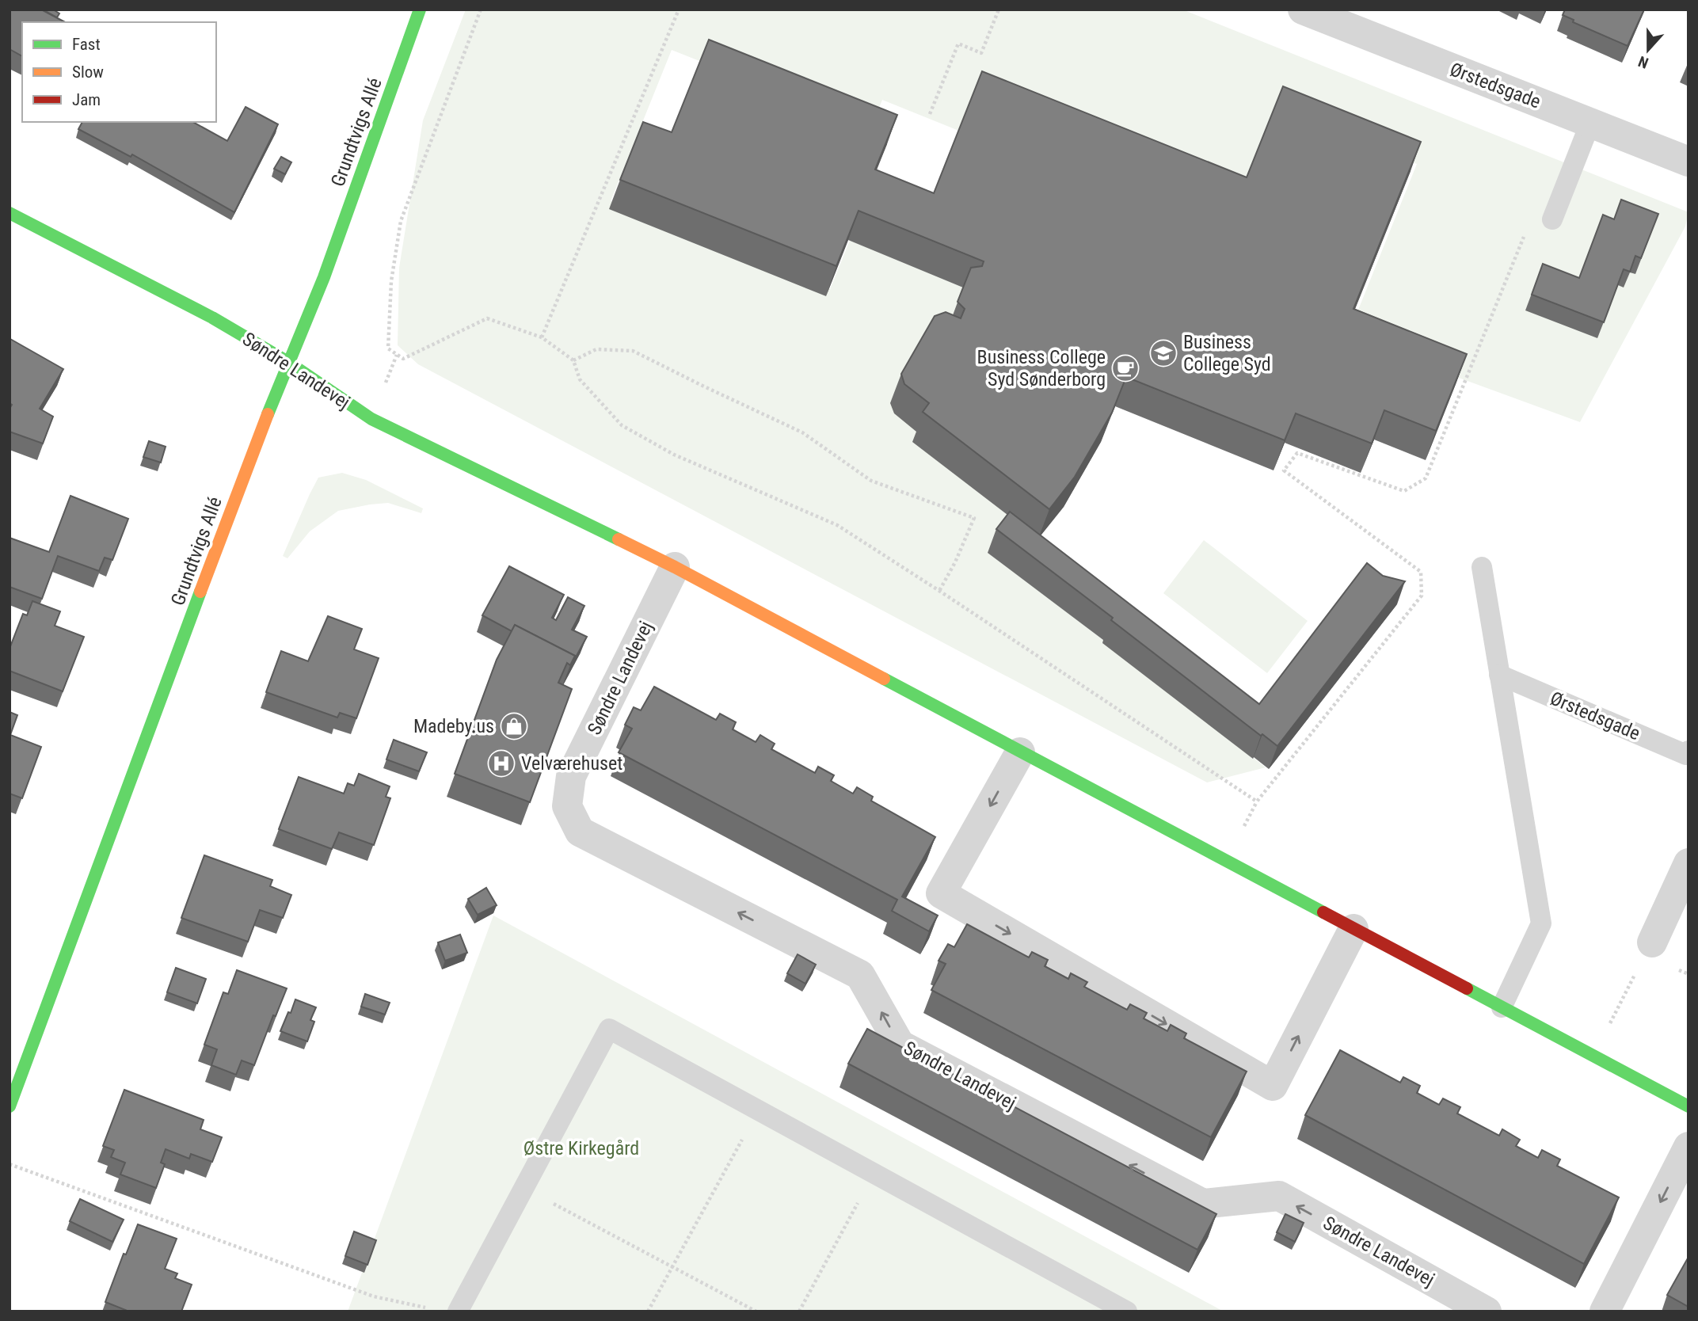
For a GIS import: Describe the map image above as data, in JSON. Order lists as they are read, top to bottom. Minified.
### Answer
{"streets":{"street":["Ørstedsgade","Grundtvigs Allé","Søndre Landevej"]},"crossings":[["Grundtvigs Allé","Søndre Landevej"]],"parks":["Østre Kirkegård"],"places":{"school or university":["Business College Syd"],"cafe":["Business College Syd Sønderborg"],"shop":["Madeby.us"],"hospital":["Velværehuset"]},"legend":["Fast","Slow","Jam"],"north":"bottom"}
